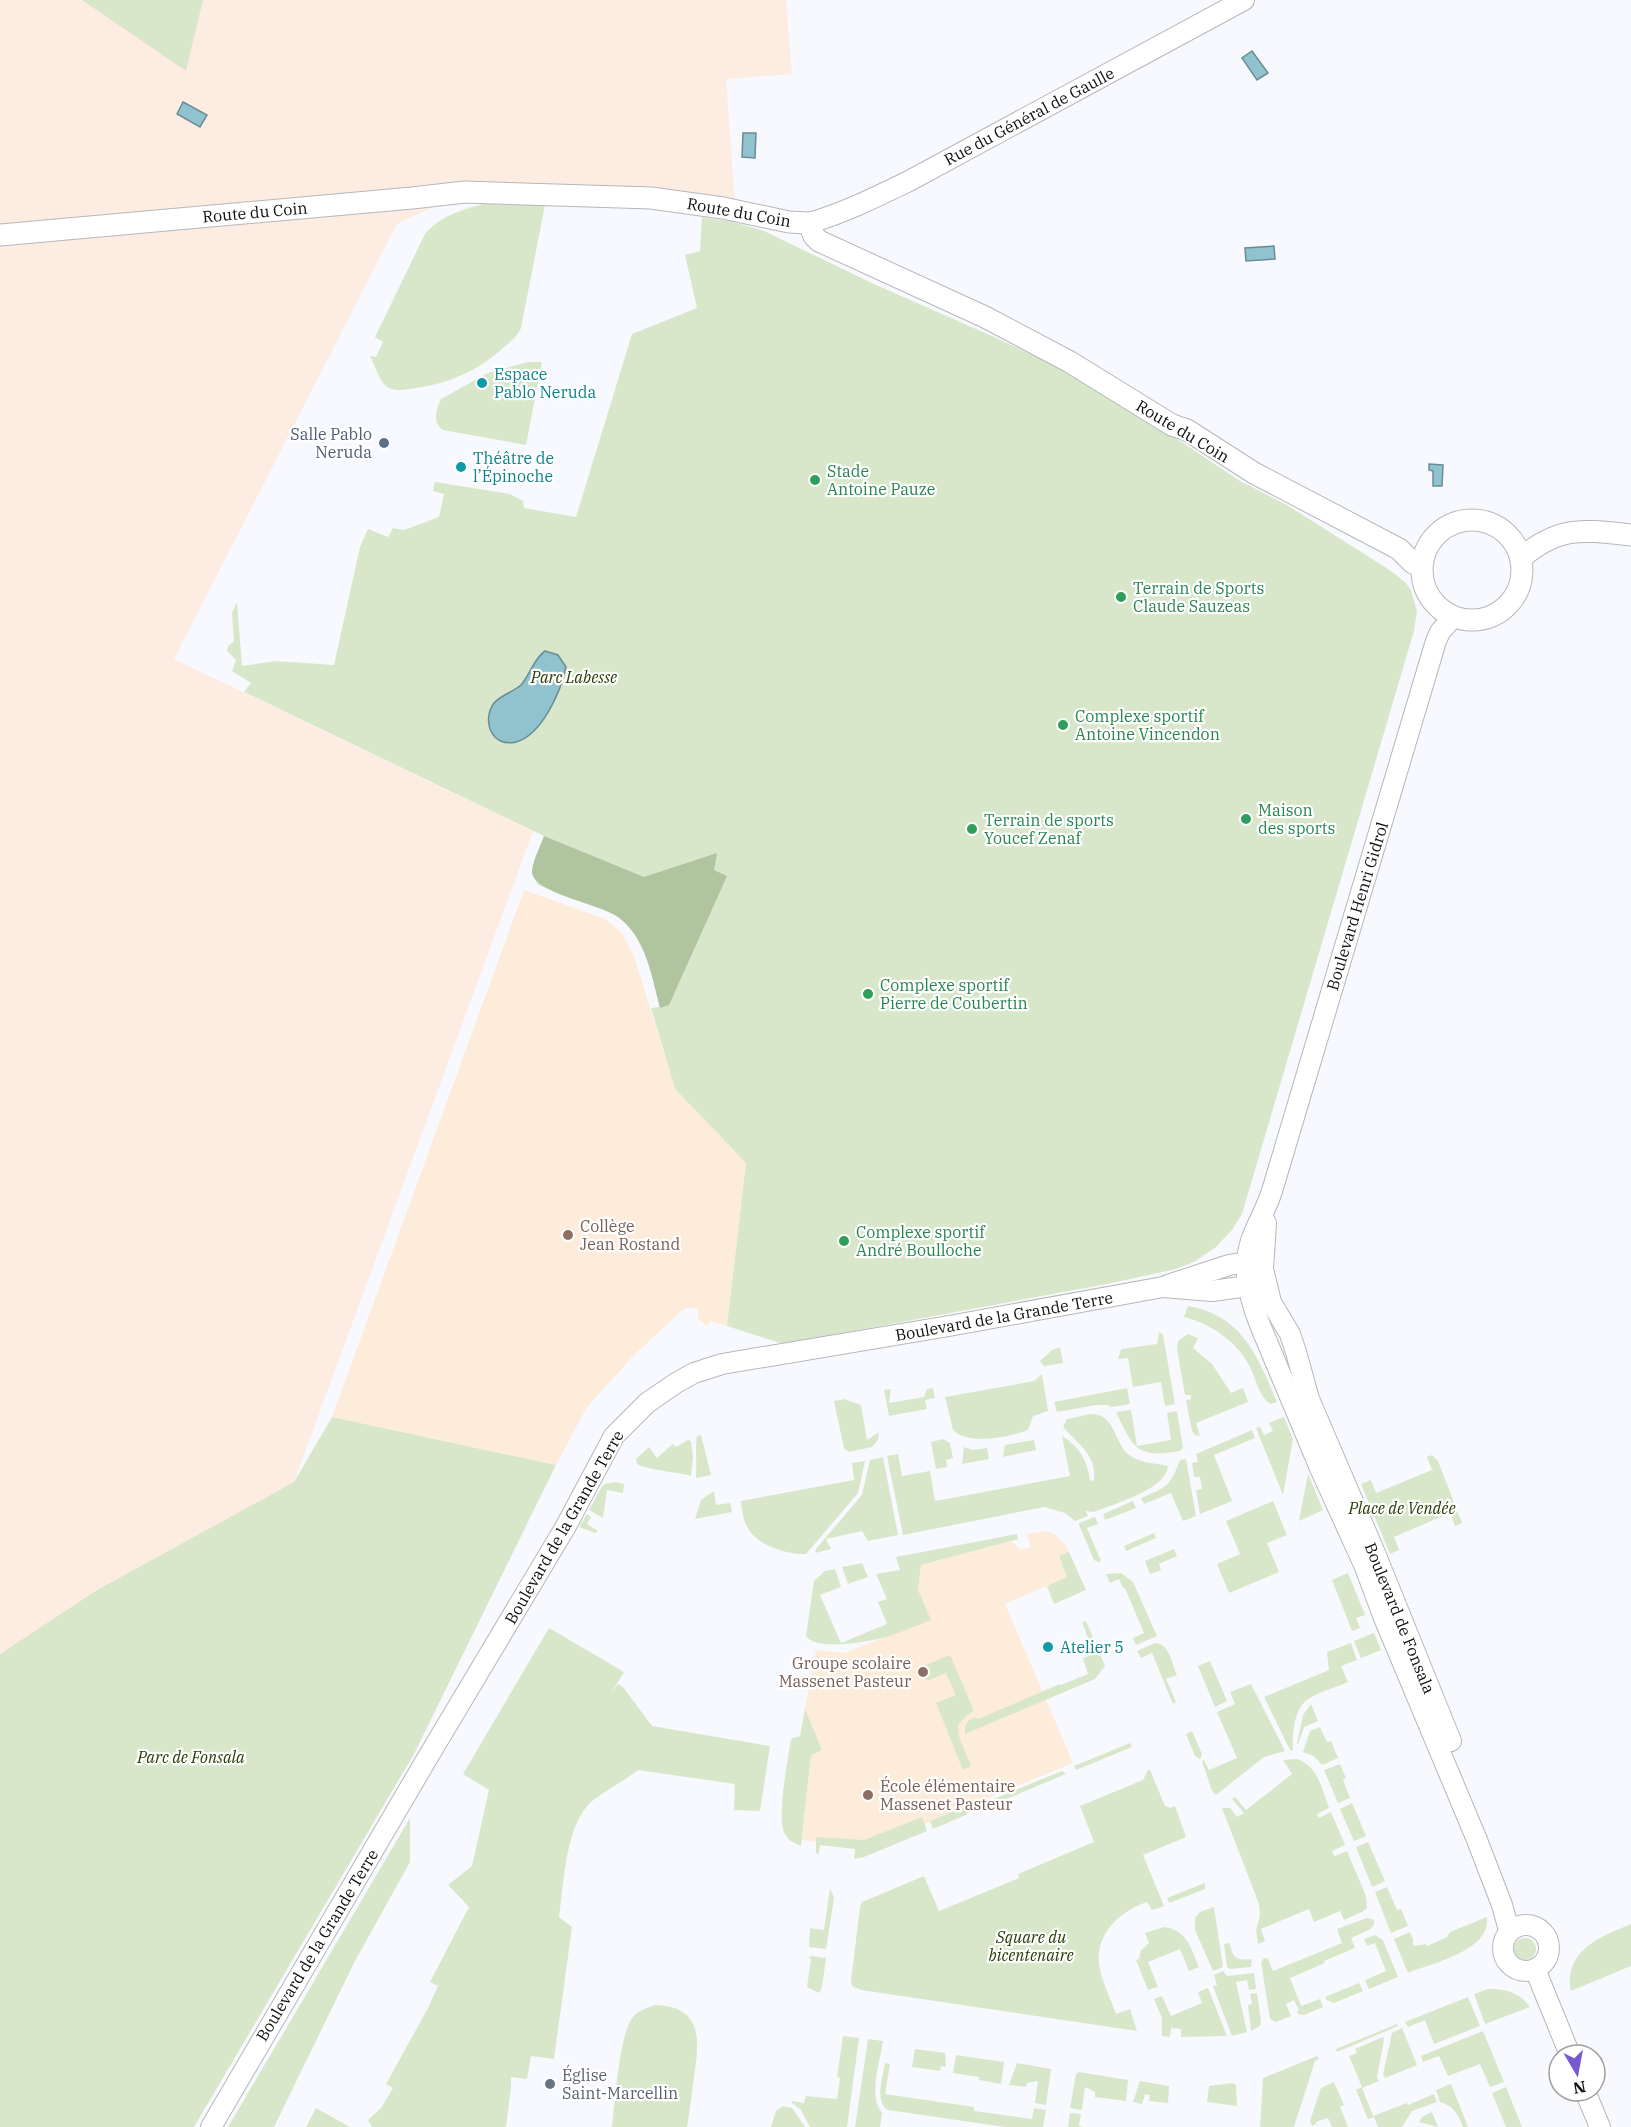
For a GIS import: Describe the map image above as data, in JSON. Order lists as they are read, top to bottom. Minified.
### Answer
{"streets":{"main road":["Route du Coin"],"street":["Rue du Général de Gaulle","Boulevard Henri Gidrol","Boulevard de la Grande Terre","Boulevard de Fonsala"]},"crossings":[["Rue du Général de Gaulle","Route du Coin"],["Route du Coin","Boulevard Henri Gidrol"],["Boulevard Henri Gidrol","Boulevard de la Grande Terre"],["Boulevard Henri Gidrol","Boulevard de Fonsala"],["Boulevard de la Grande Terre","Boulevard de Fonsala"]],"parks":["Parc Labesse","Place de Vendée","Parc de Fonsala","Square du bicentenaire"],"places":["Espace Pablo Neruda","Salle Pablo Neruda","Théâtre de l’Épinoche","Stade Antoine Pauze","Terrain de Sports Claude Sauzeas","Complexe sportif Antoine Vincendon","Maison des sports","Terrain de sports Youcef Zenaf","Complexe sportif Pierre de Coubertin","Collège Jean Rostand","Complexe sportif André Boulloche","Atelier 5","Groupe scolaire Massenet Pasteur","École élémentaire Massenet Pasteur","Église Saint-Marcellin"],"north":"bottom"}
